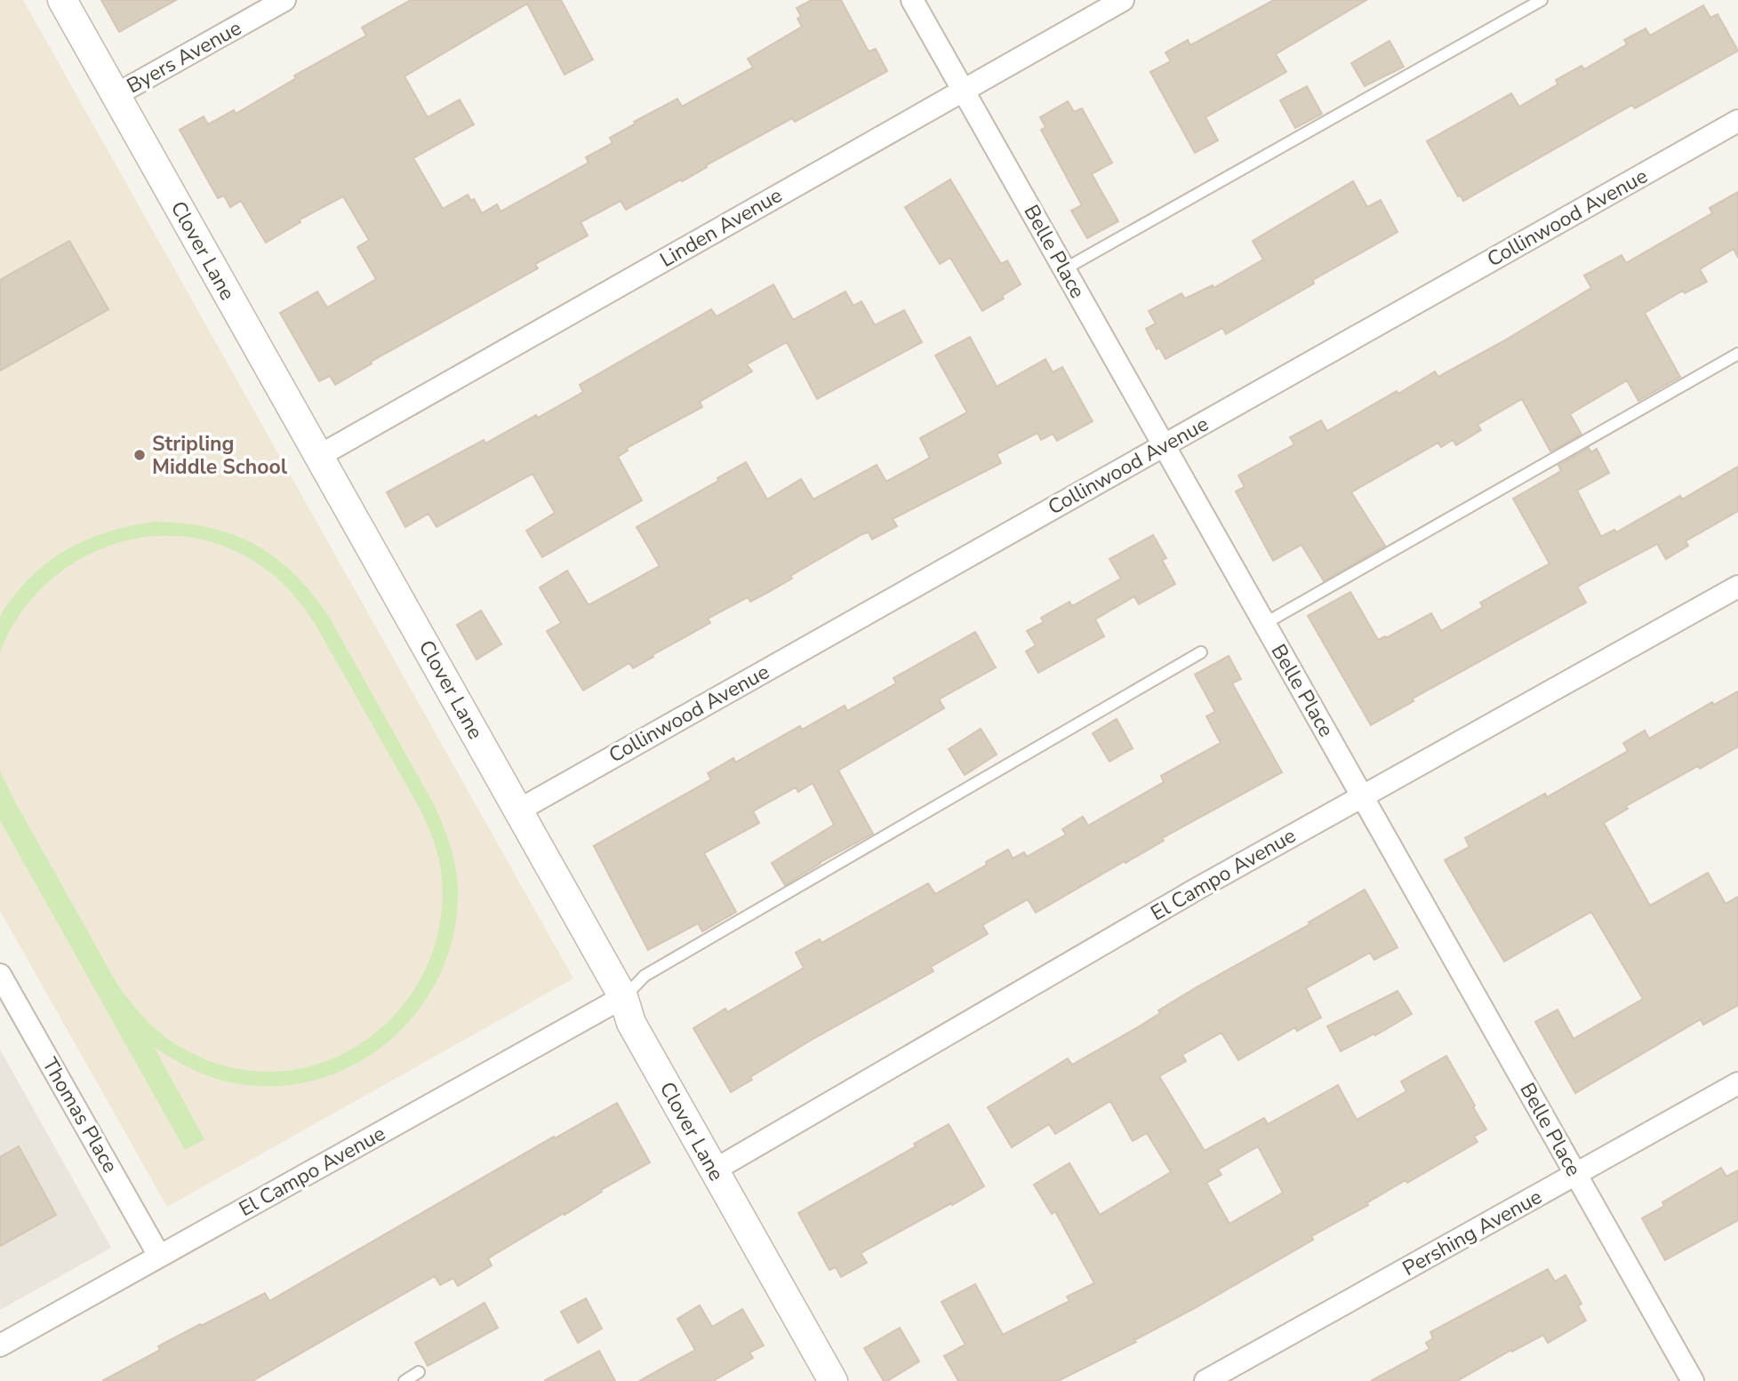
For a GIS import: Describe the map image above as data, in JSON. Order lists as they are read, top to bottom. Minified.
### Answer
{"streets":{"street":["Byers Avenue","Collinwood Avenue","Linden Avenue","Clover Lane","Belle Place","El Campo Avenue","Thomas Place","Pershing Avenue"]},"crossings":[["Byers Avenue","Clover Lane"],["Collinwood Avenue","Clover Lane"],["Collinwood Avenue","Belle Place"],["Linden Avenue","Clover Lane"],["Linden Avenue","Belle Place"],["Clover Lane","El Campo Avenue"],["Belle Place","El Campo Avenue"],["Belle Place","Pershing Avenue"],["El Campo Avenue","Thomas Place"]],"places":["Stripling Middle School"]}
